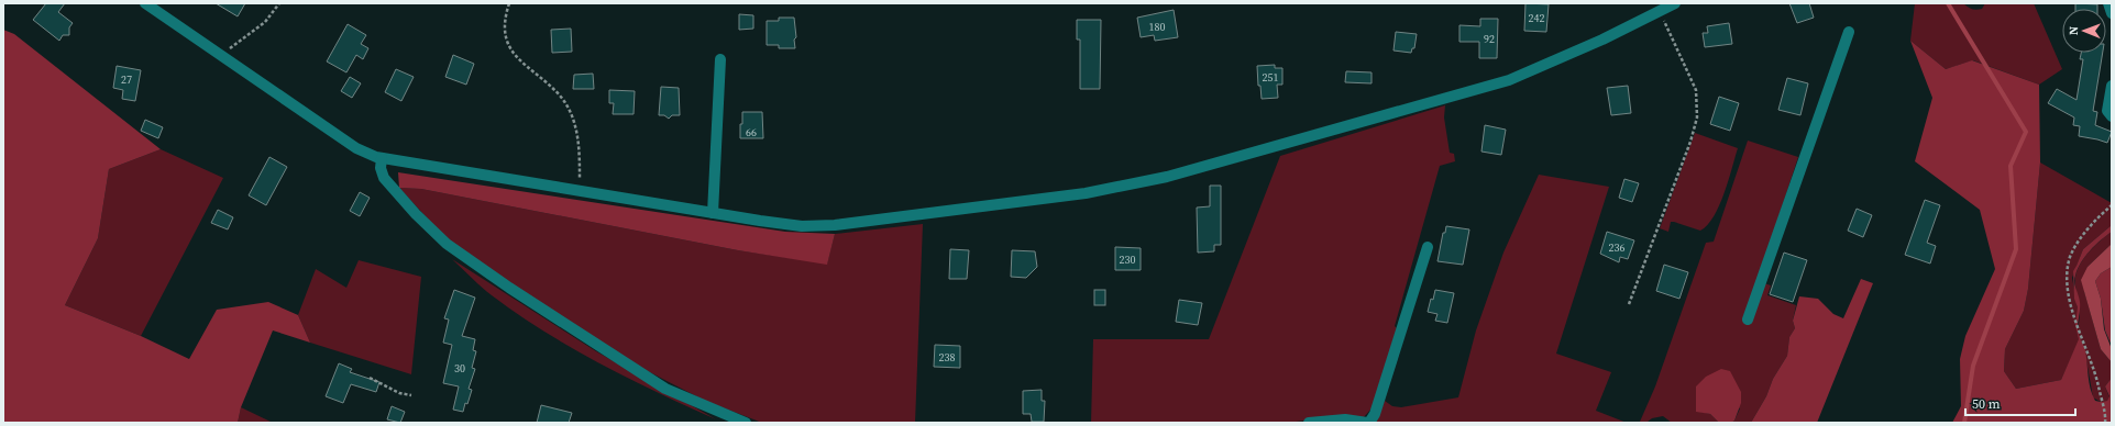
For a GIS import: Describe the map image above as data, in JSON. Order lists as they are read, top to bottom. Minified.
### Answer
{"house_numbers":["242","180","92","251","27","66","236","230","238","30"],"scale_bar":"50 m","north":"left"}
